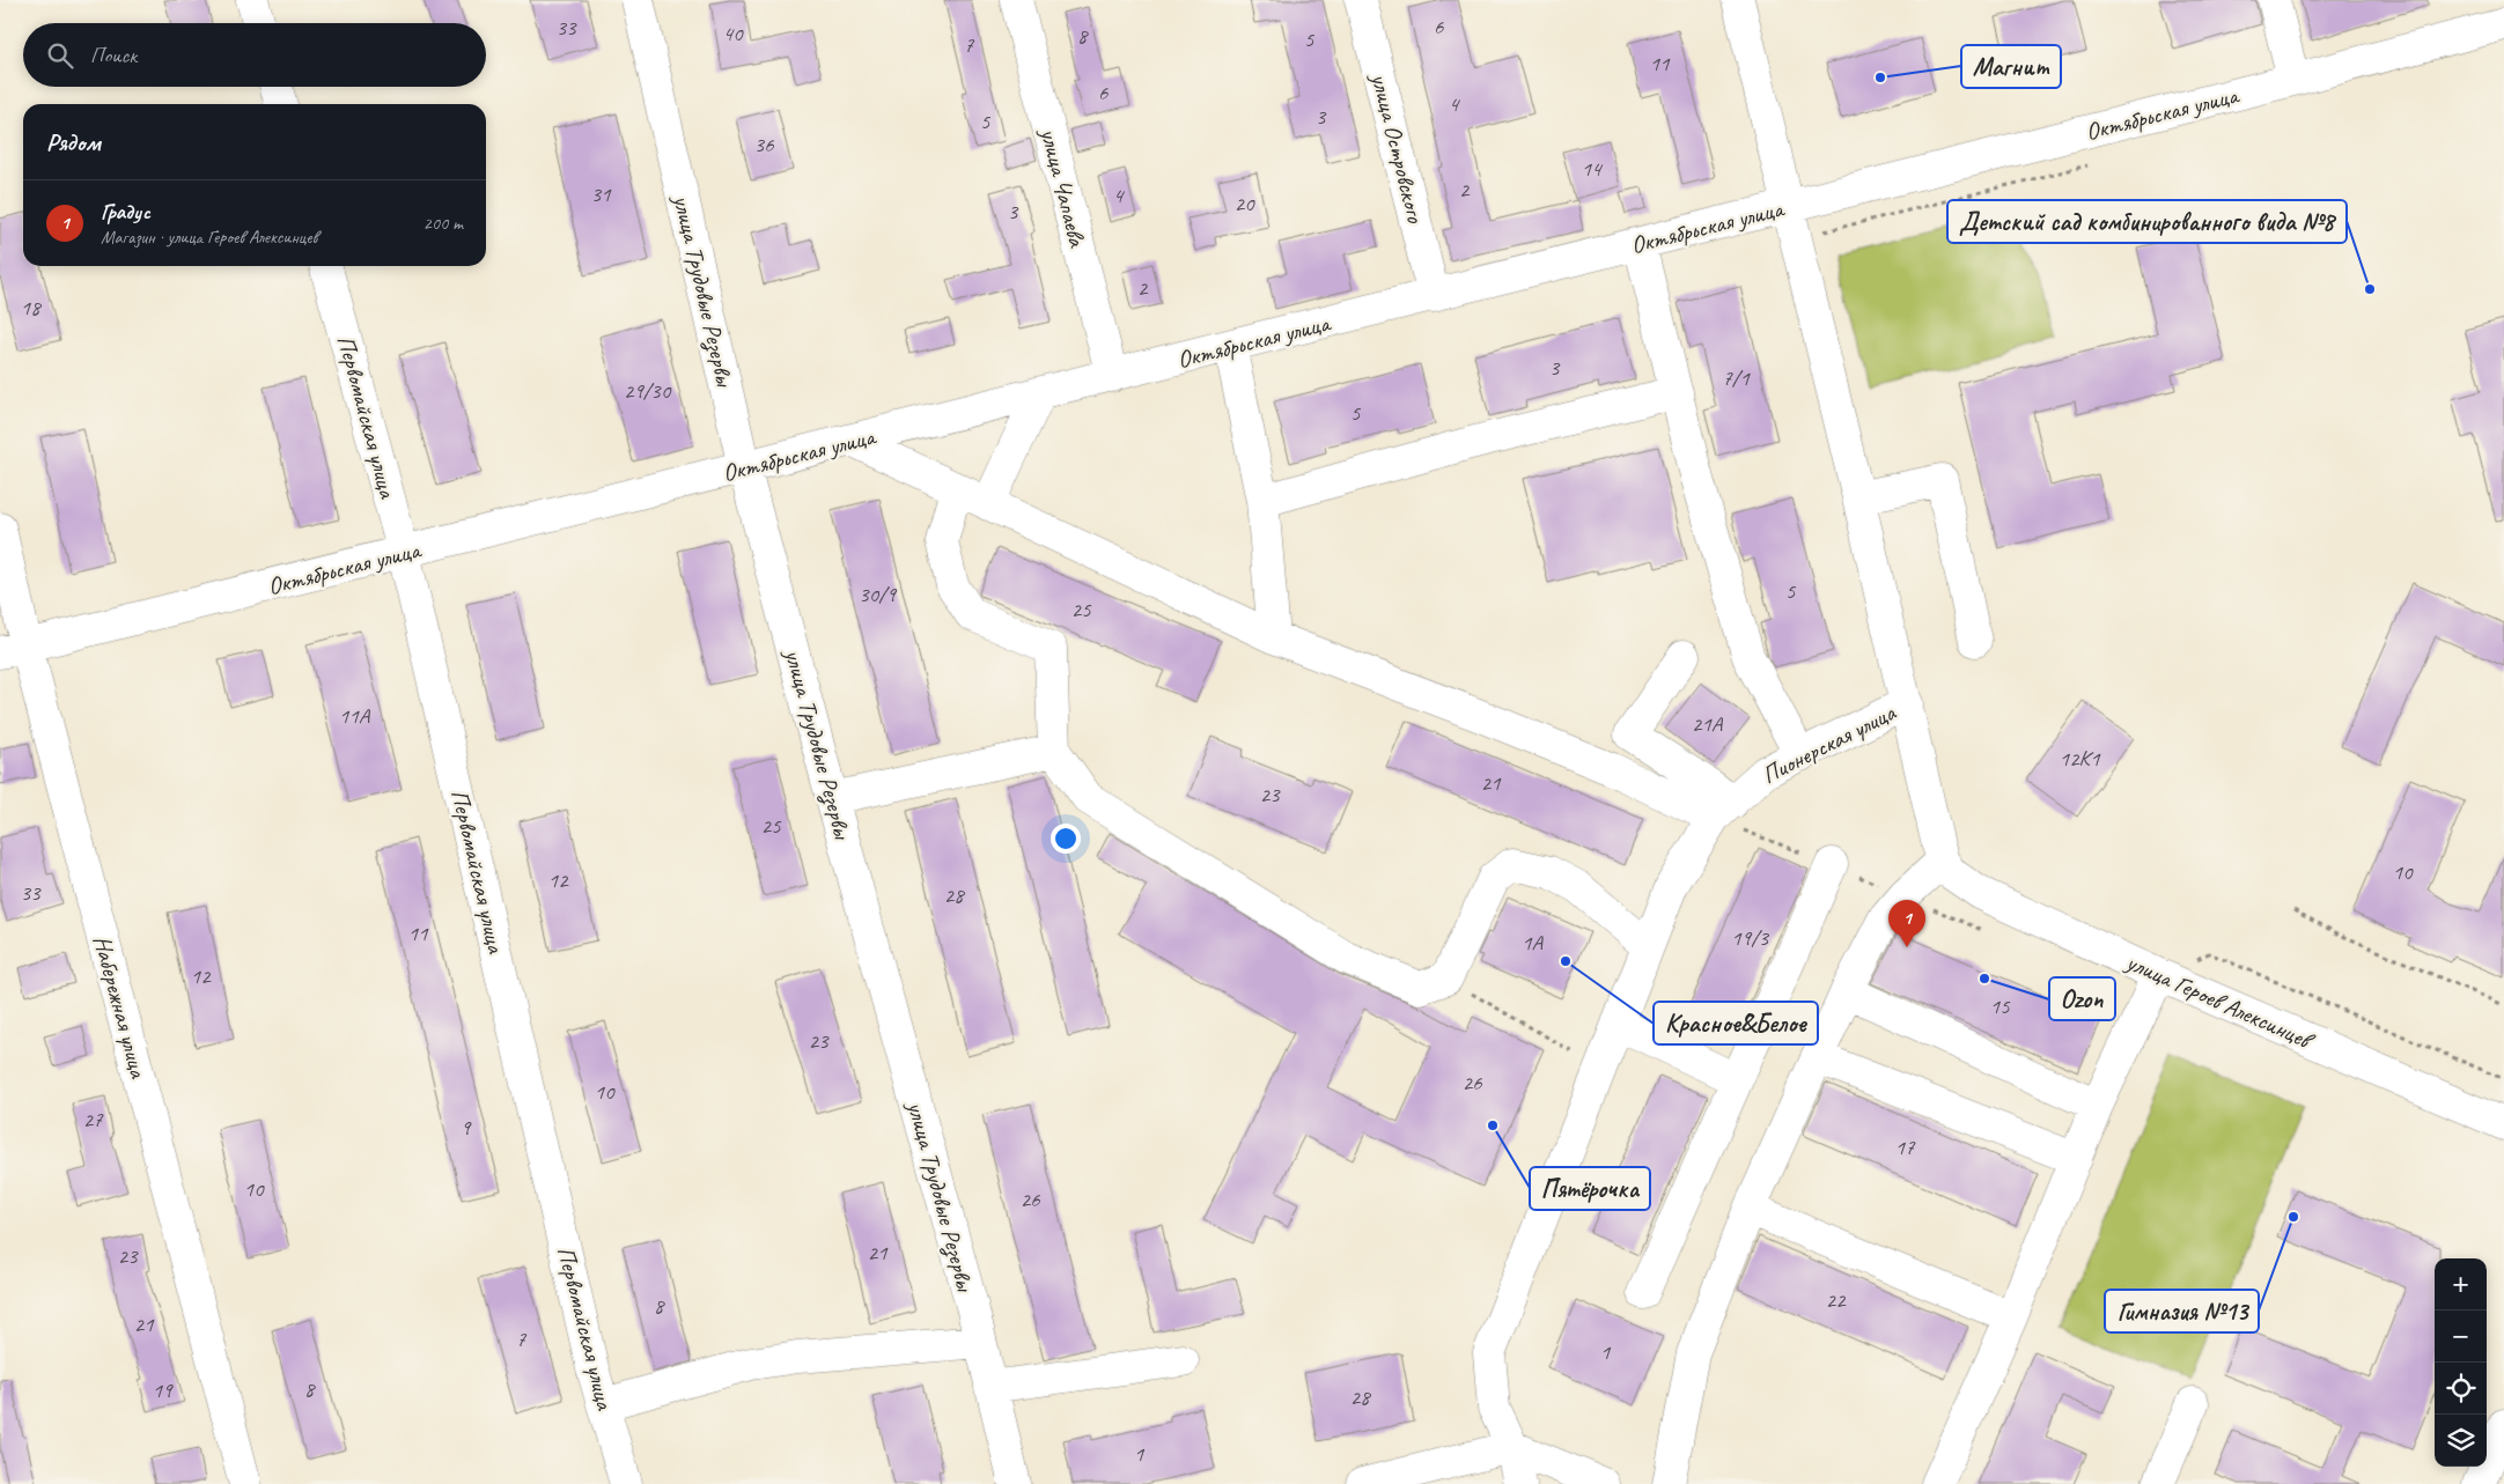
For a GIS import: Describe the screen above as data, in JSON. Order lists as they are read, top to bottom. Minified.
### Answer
{"streets":{"street":["Октябрьская улица","улица Островского","улица Чапаева","улица Трудовые Резервы","Первомайская улица","Пионерская улица","улица Героев Алексинцев","Набережная улица"]},"crossings":[["Октябрьская улица","улица Островского"],["Октябрьская улица","улица Чапаева"],["Октябрьская улица","улица Трудовые Резервы"],["Октябрьская улица","Первомайская улица"],["Октябрьская улица","Пионерская улица"],["Октябрьская улица","Набережная улица"],["Пионерская улица","улица Героев Алексинцев"]],"places":["Магнит","Детский сад комбинированного вида №8","Красное&Белое","Ozon","Пятёрочка","Гимназия №13"],"house_numbers":["6","33","40","8","5","7","11","6","4","3","5","36","14","2","31","4","20","3","2","18","3","7/1","29/30","5","5","30/9","25","11А","21А","12К1","21","23","25","10","12","33","28","11","19/3","1А","12","15","23","26","10","27","9","17","10","26","21","23","22","8","21","7","1","8","19","28","1"],"page":{"search":"Поиск","heading":"Рядом","list":[{"mark":"1","name":"Градус","note":"Магазин · улица Героев Алексинцев","value":"200 m"}],"pins":"1","map_buttons":["+","−"]}}
